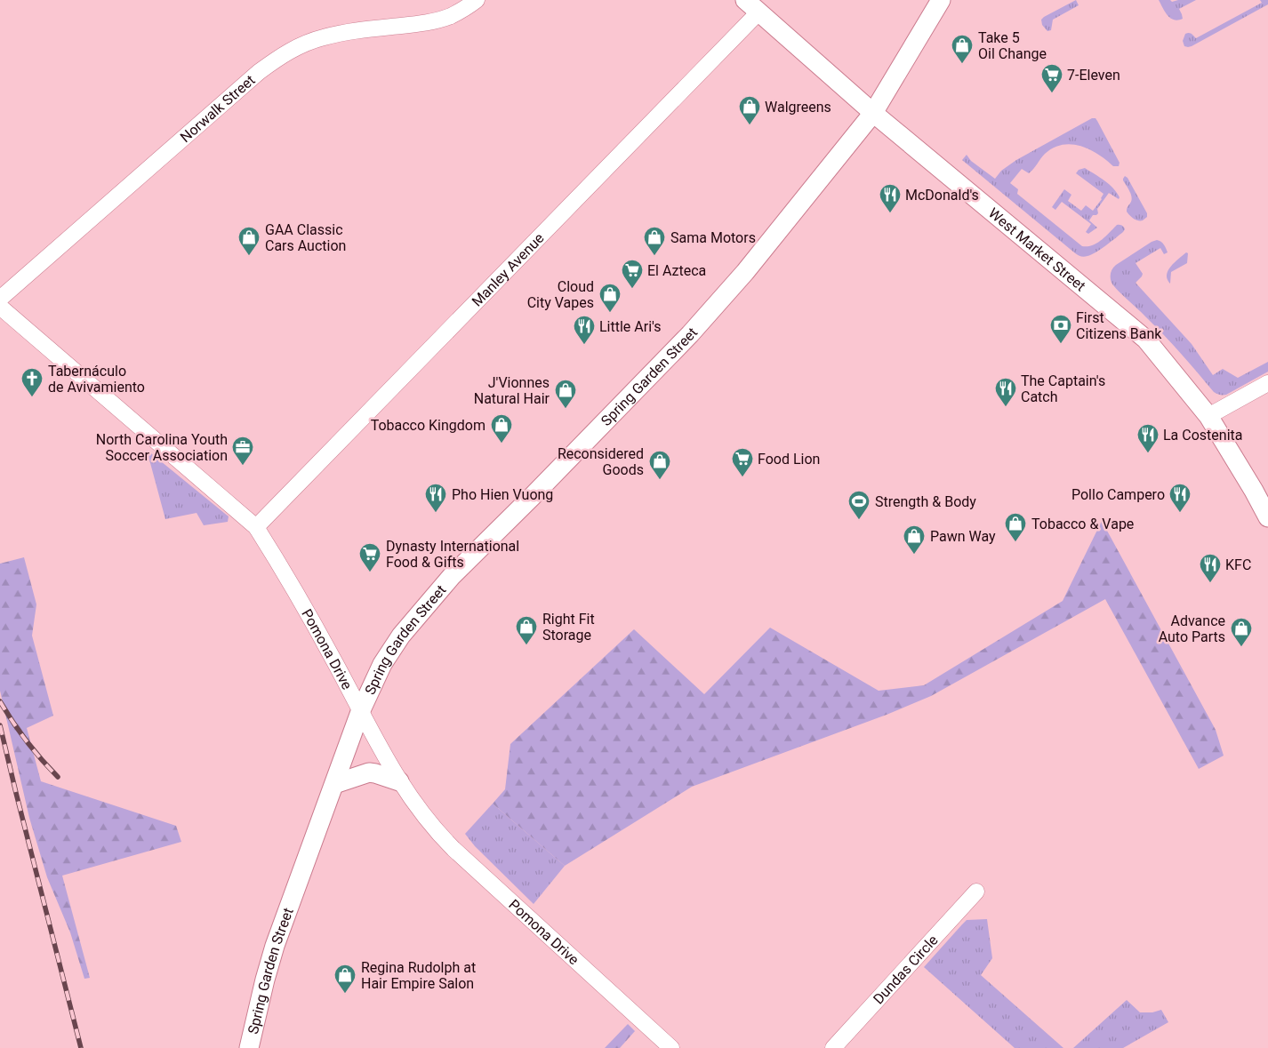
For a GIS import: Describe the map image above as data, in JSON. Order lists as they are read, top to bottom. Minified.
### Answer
{"streets":{"main road":["West Market Street","Spring Garden Street"],"street":["Norwalk Street","Manley Avenue","Pomona Drive","Dundas Circle"]},"crossings":[["West Market Street","Manley Avenue"],["West Market Street","Spring Garden Street"],["Manley Avenue","Pomona Drive"],["Spring Garden Street","Pomona Drive"]],"places":{"shop":["Take 5 Oil Change","Walgreens","GAA Classic Cars Auction","Sama Motors","Cloud City Vapes","J'Vionnes Natural Hair","Tobacco Kingdom","Reconsidered Goods","Tobacco & Vape","Pawn Way","Right Fit Storage","Advance Auto Parts","Regina Rudolph at Hair Empire Salon"],"supermarket":["7-Eleven","El Azteca","Food Lion","Dynasty International Food & Gifts"],"restaurant":["McDonald's","Little Ari's","The Captain's Catch","La Costenita","Pho Hien Vuong","Pollo Campero","KFC"],"bank":["First Citizens Bank"],"church":["Tabernáculo de Avivamiento"],"office":["North Carolina Youth Soccer Association"],"sports":["Strength & Body"]}}
